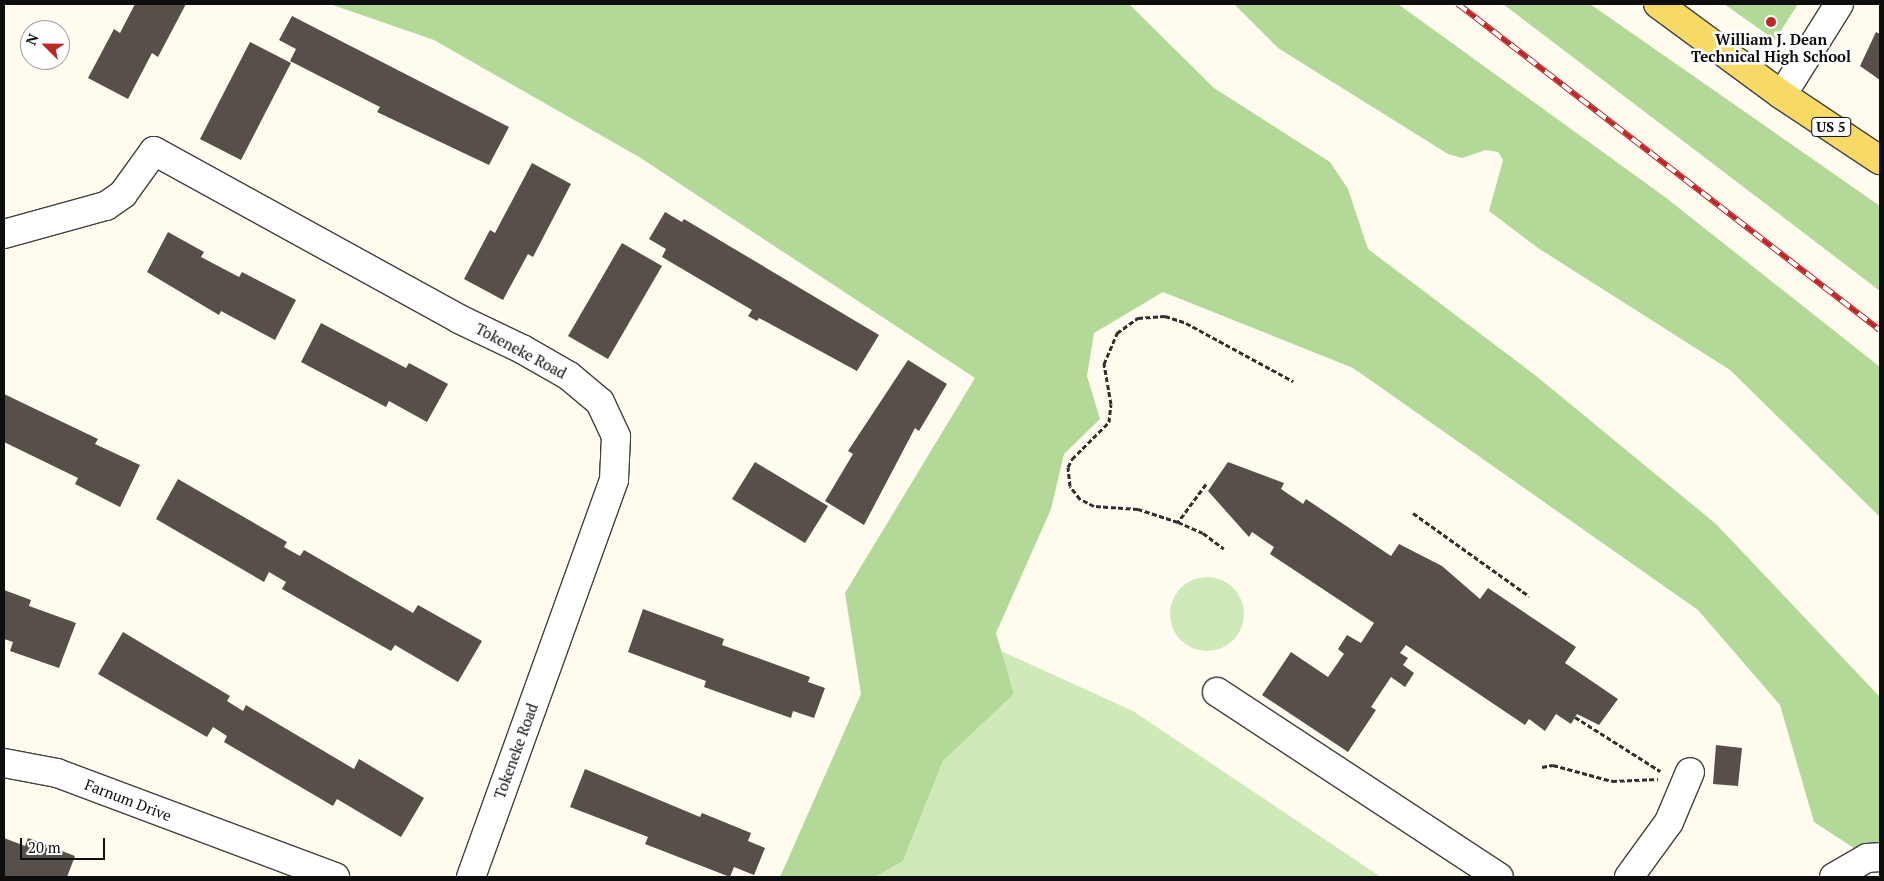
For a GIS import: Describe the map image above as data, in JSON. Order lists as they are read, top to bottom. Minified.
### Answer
{"streets":{"main road":["US 5"],"street":["Tokeneke Road","Farnum Drive"]},"places":["William J. Dean Technical High School"],"scale_bar":"20 m","north":"top left"}
